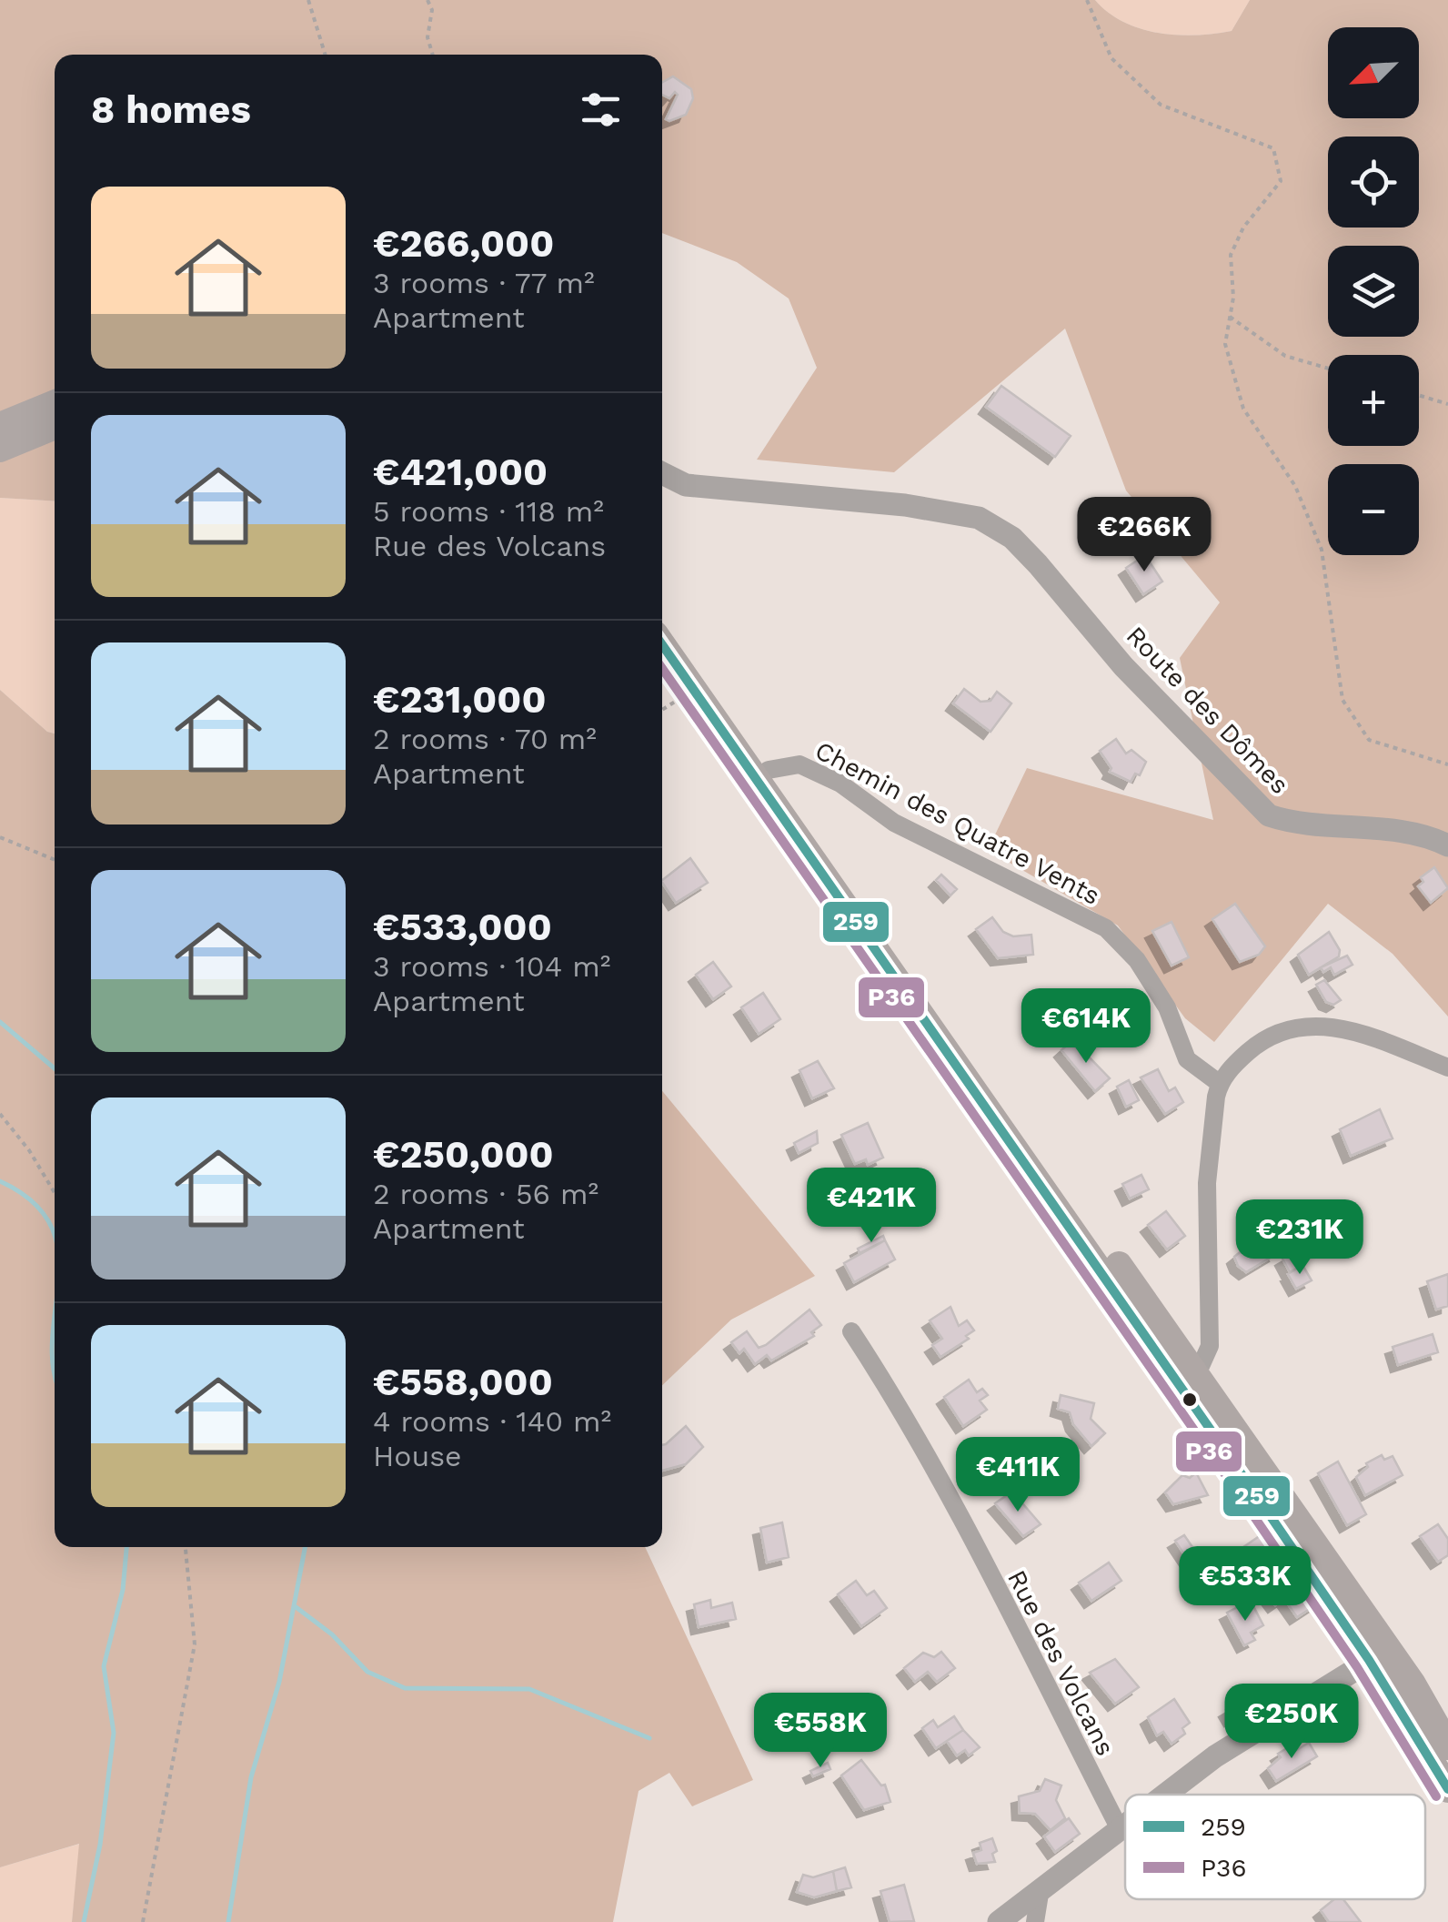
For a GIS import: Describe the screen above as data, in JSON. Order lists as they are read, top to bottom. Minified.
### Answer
{"streets":{"street":["Route des Dômes","Chemin des Quatre Vents","Rue des Volcans"]},"lines":["transit line 259","transit line P36"],"legend":["259","P36"],"north":"bottom left","page":{"map_buttons":["+","−"],"heading":"8 homes","list":[{"name":"€266,000","note":"3 rooms · 77 m² · Apartment"},{"name":"€421,000","note":"5 rooms · 118 m² · Rue des Volcans"},{"name":"€231,000","note":"2 rooms · 70 m² · Apartment"},{"name":"€533,000","note":"3 rooms · 104 m² · Apartment"},{"name":"€250,000","note":"2 rooms · 56 m² · Apartment"},{"name":"€558,000","note":"4 rooms · 140 m² · House"}],"price":["€266K","€614K","€421K","€231K","€411K","€533K","€250K","€558K"]}}
